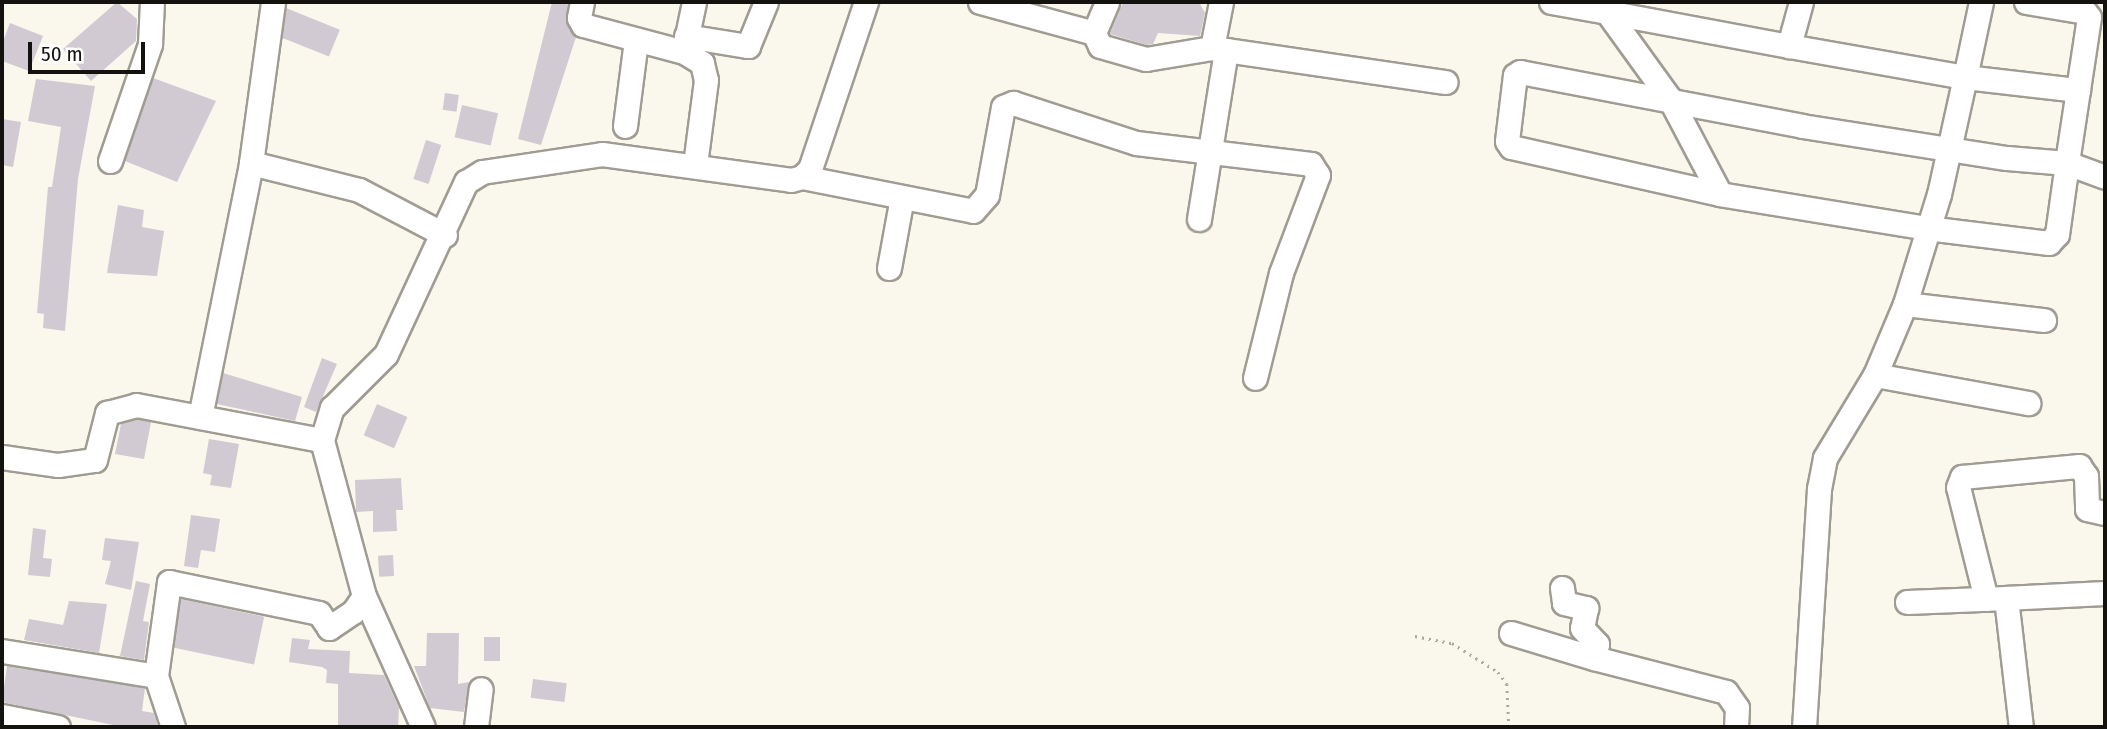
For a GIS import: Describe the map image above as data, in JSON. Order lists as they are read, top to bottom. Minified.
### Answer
{"scale_bar":"50 m"}
